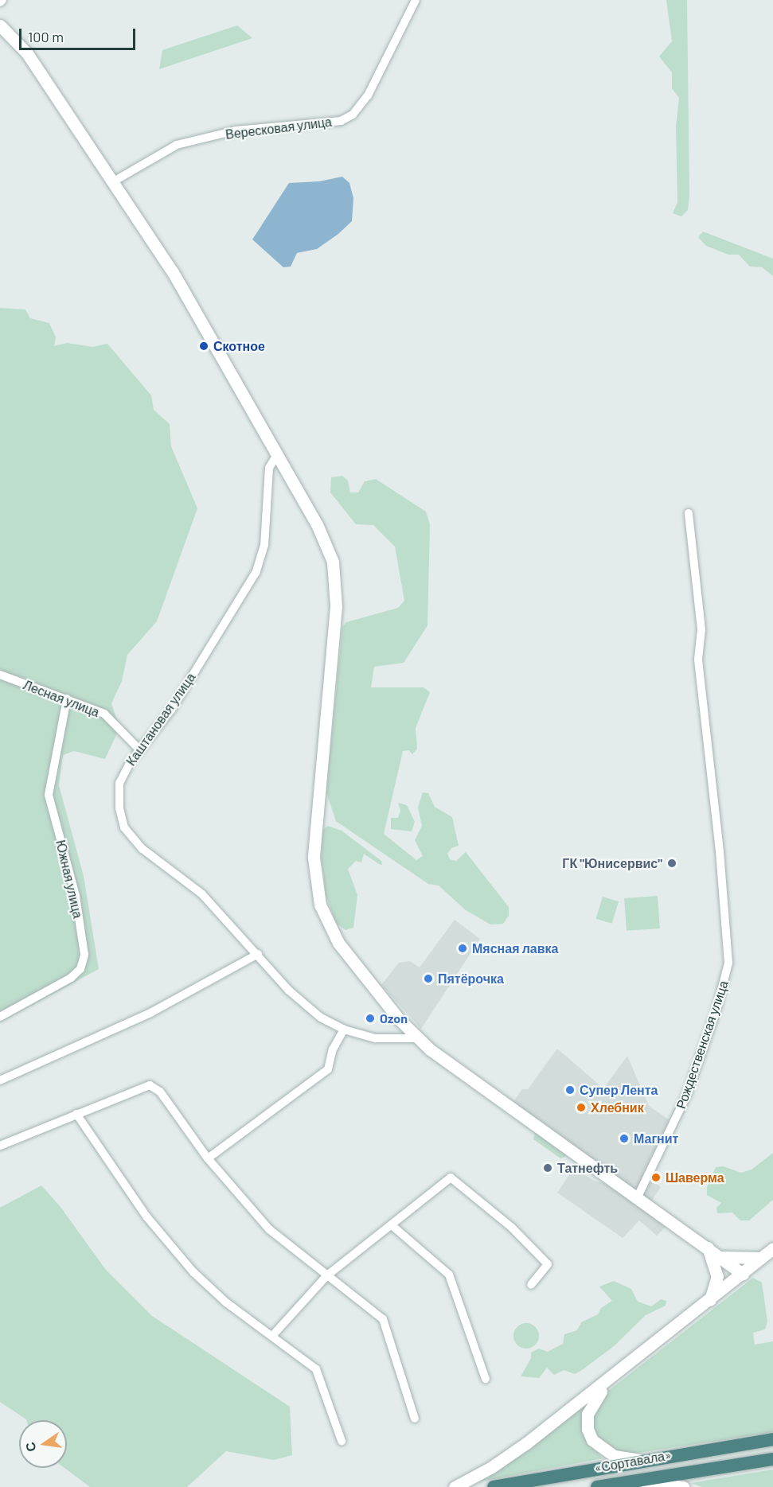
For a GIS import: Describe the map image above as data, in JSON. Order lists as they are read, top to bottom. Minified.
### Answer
{"streets":{"highway":["«Сортавала»"],"street":["Вересковая улица","Лесная улица","Каштановая улица","Южная улица","Рождественская улица"]},"crossings":[["Лесная улица","Каштановая улица"],["Лесная улица","Южная улица"]],"places":["Скотное","ГК \"Юнисервис\"","Мясная лавка","Пятёрочка","Ozon","Супер Лента","Хлебник","Магнит","Татнефть","Шаверма"],"scale_bar":"100 m","north":"left"}
